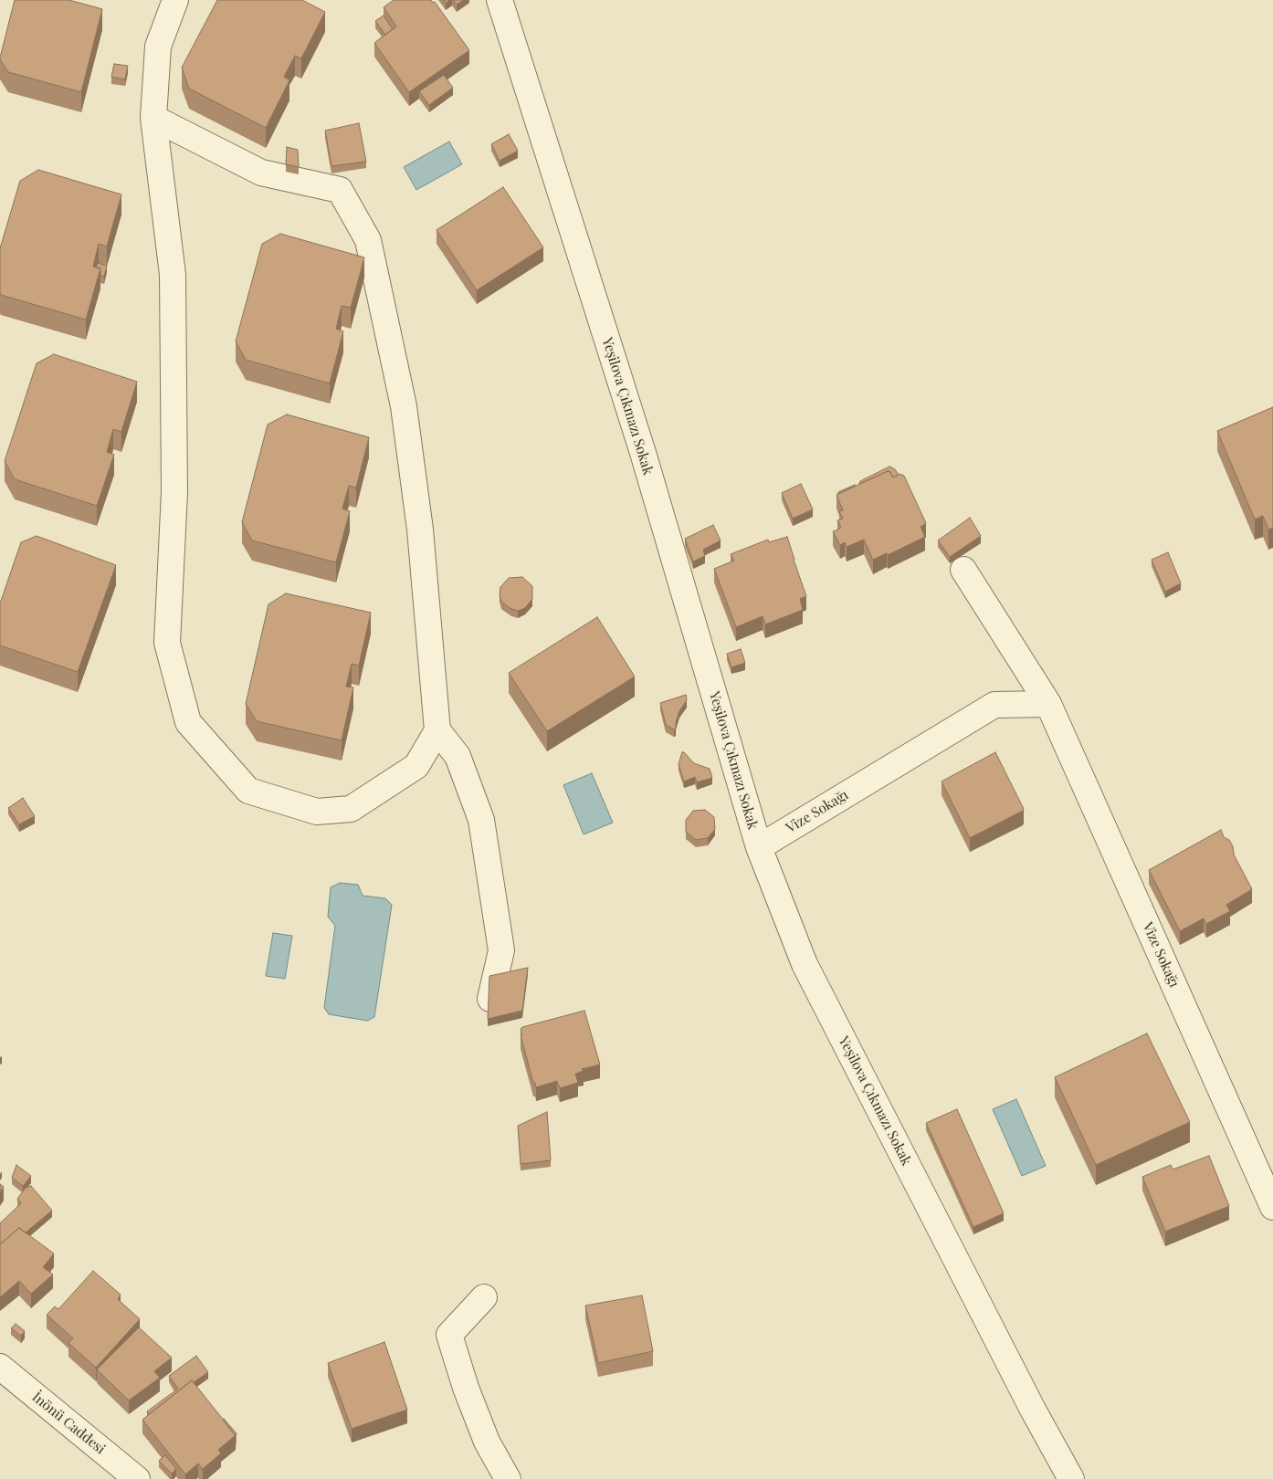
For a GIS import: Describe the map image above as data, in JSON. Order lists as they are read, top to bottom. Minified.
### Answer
{"streets":{"street":["Yeşilova Çıkmazı Sokak","Vize Sokağı","İnönü Caddesi"]},"crossings":[["Yeşilova Çıkmazı Sokak","Vize Sokağı"]]}
